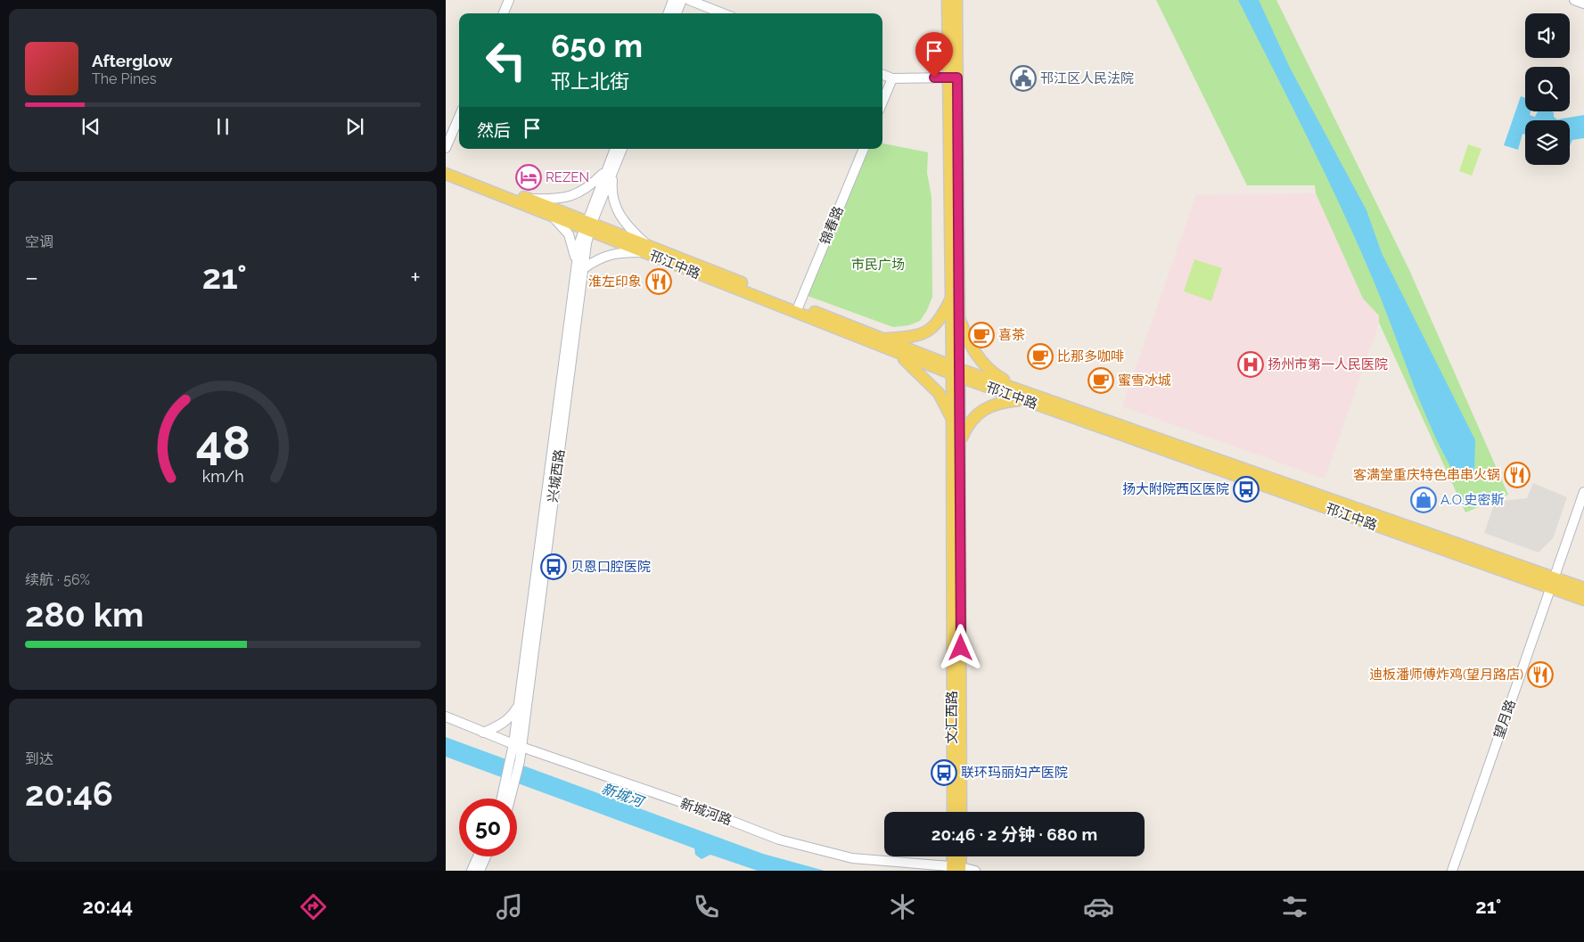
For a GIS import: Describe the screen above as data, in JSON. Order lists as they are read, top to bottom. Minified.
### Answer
{"streets":{"main road":["邗江中路","文汇西路"],"street":["锦春路","兴城西路","望月路","新城河路"]},"crossings":[["锦春路","邗江中路"],["邗江中路","兴城西路"],["邗江中路","文汇西路"],["邗江中路","望月路"],["兴城西路","新城河路"]],"water":["新城河"],"parks":["市民广场"],"places":{"public building":["邗江区人民法院"],"hotel":["REZEN"],"restaurant":["淮左印象","客满堂重庆特色串串火锅","迪板潘师傅炸鸡(望月路店)"],"cafe":["喜茶","比那多咖啡","蜜雪冰城"],"hospital":["扬州市第一人民医院"],"bus stop":["扬大附院西区医院","贝恩口腔医院","联环玛丽妇产医院"],"shop":["A.O.史密斯"]},"page":{"turn":["650 m","邗上北街"],"song":["Afterglow","The Pines"],"then":"然后","tile":["空调",["续航 · 56%","280 km"],["到达","20:46"]],"heat":["−","21°","+"],"limit":"50","trip":"20:46 · 2 分钟 · 680 m","tabs":["20:44","21°"],"gauge":["48","km/h"]}}
